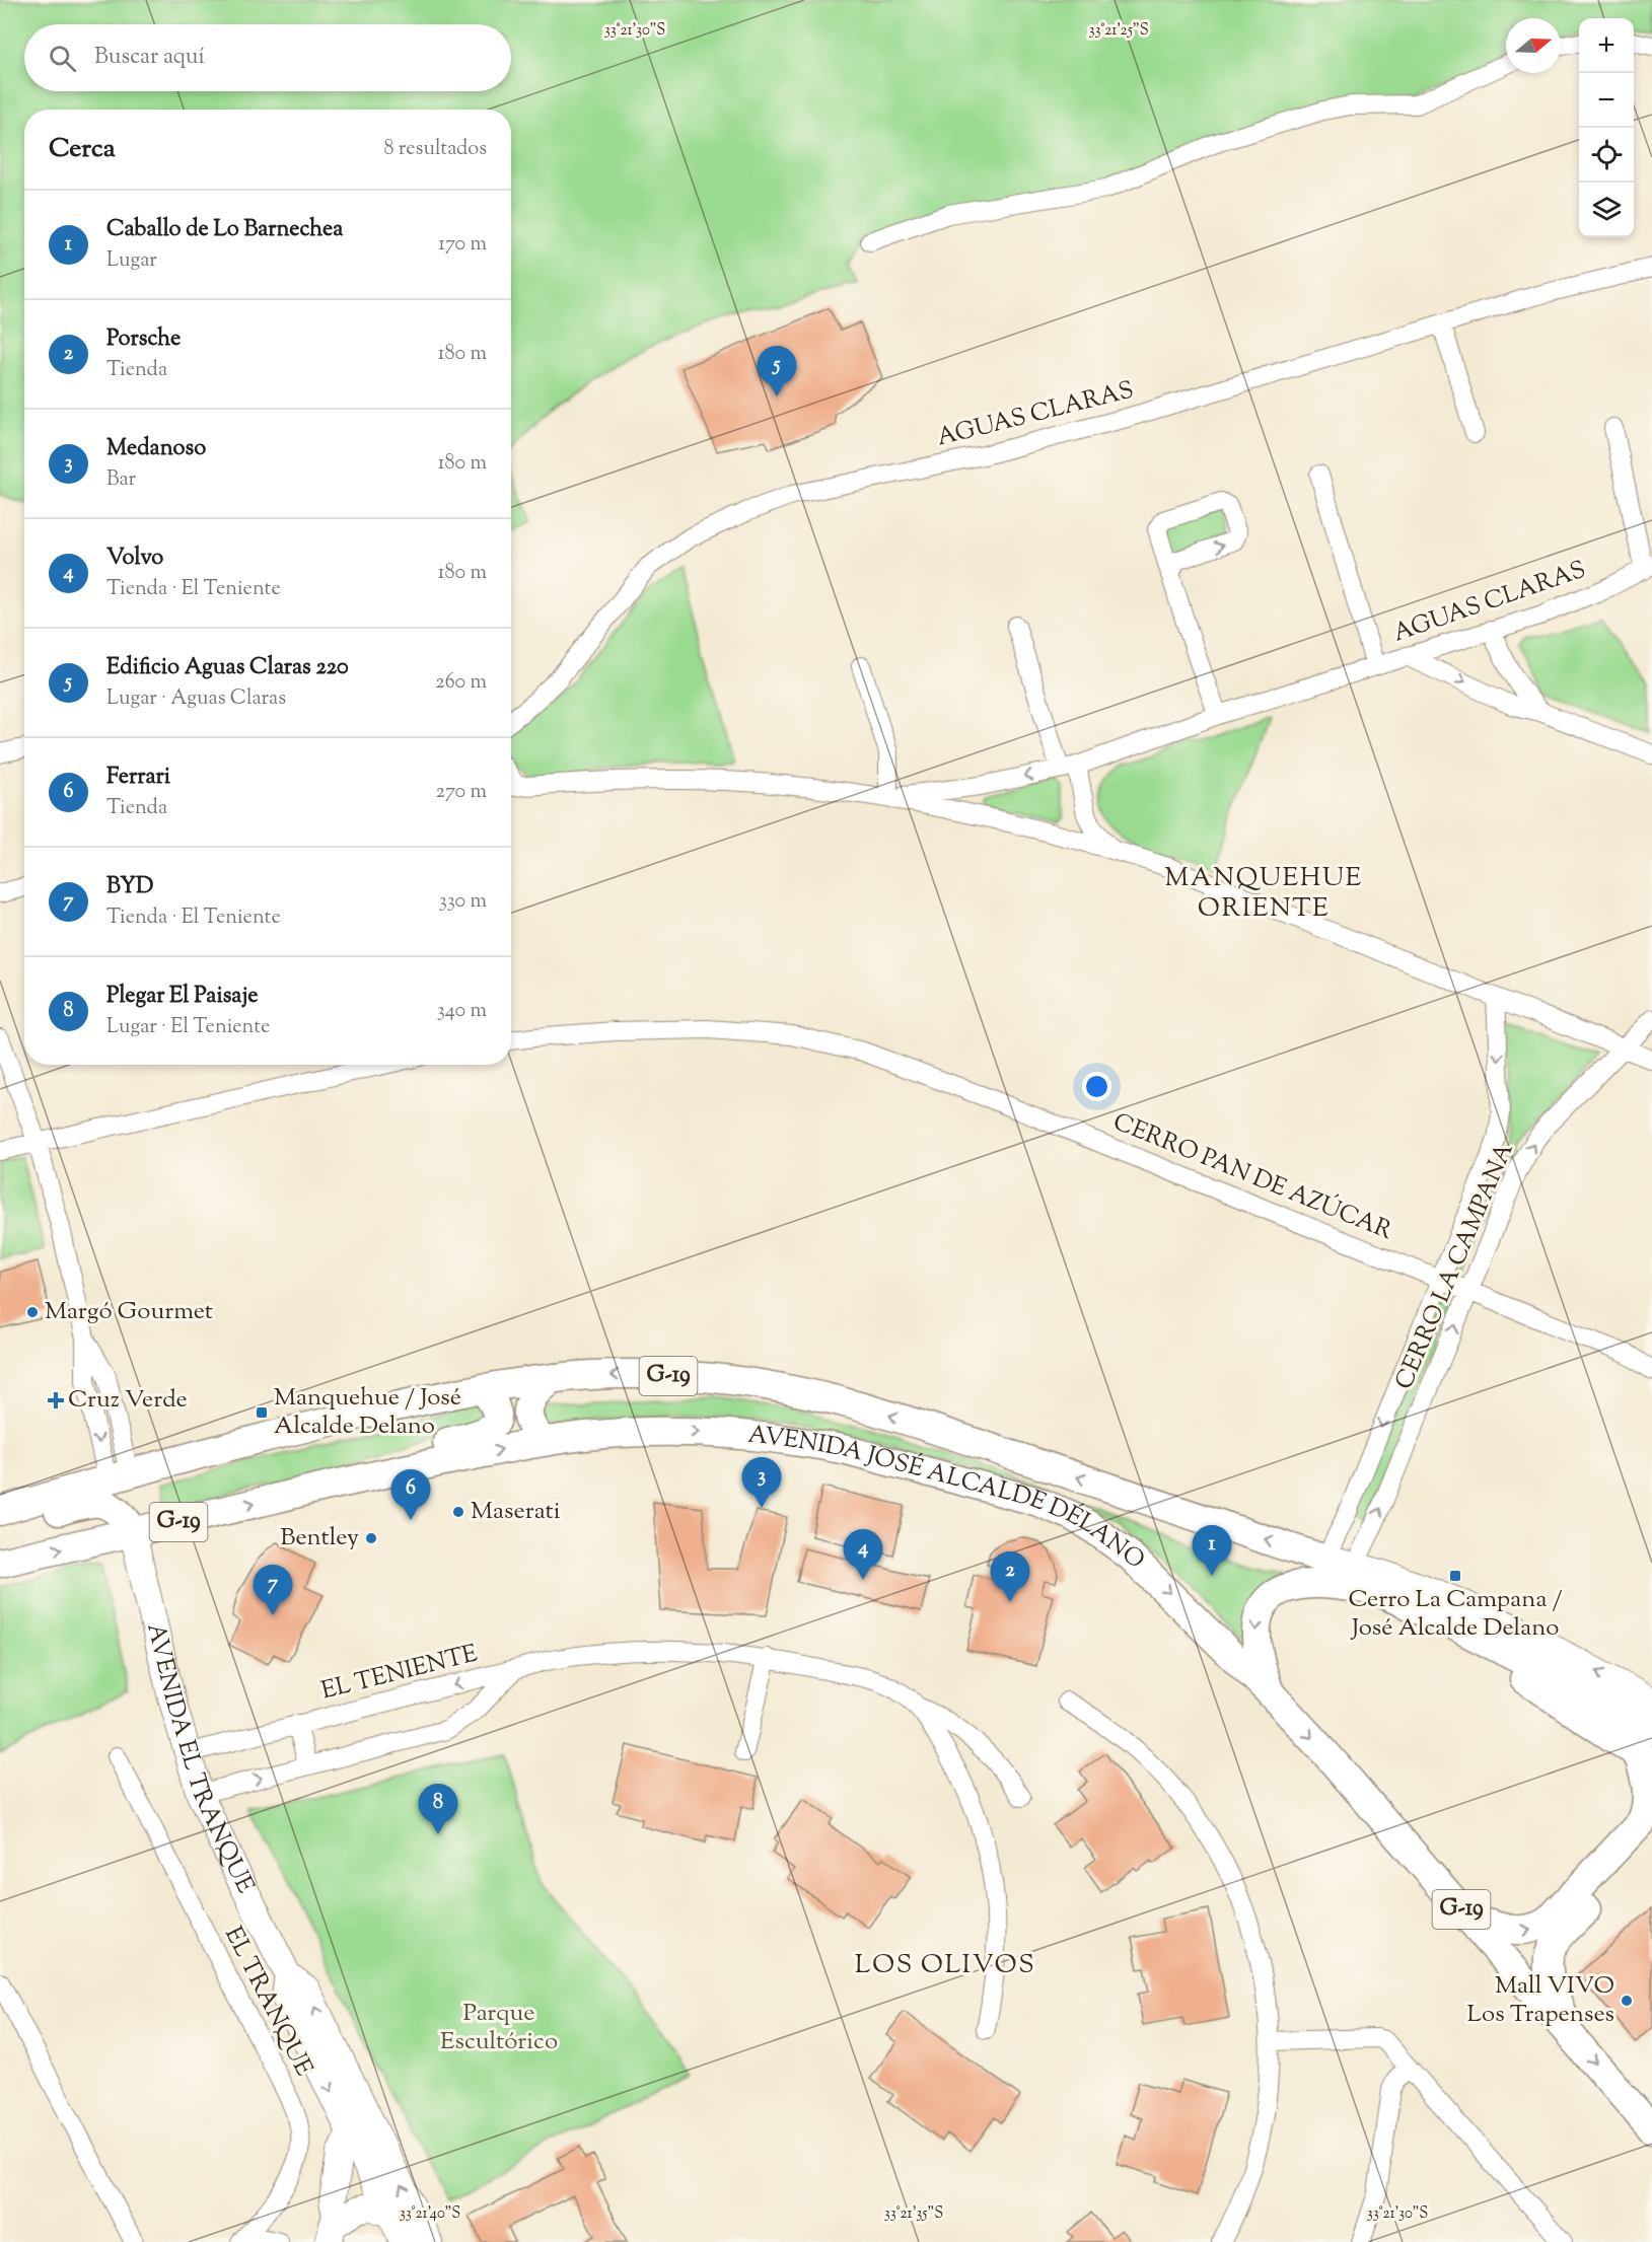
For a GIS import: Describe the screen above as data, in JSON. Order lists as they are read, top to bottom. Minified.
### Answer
{"streets":{"main road":["G-19","AVENIDA JOSÉ ALCALDE DÉLANO","AVENIDA EL TRANQUE"],"street":["AGUAS CLARAS","CERRO PAN DE AZÚCAR","CERRO LA CAMPANA","EL TENIENTE","EL TRANQUE"]},"crossings":[["CERRO PAN DE AZÚCAR","CERRO LA CAMPANA"],["CERRO LA CAMPANA","G-19"],["AVENIDA JOSÉ ALCALDE DÉLANO","AVENIDA EL TRANQUE"],["EL TENIENTE","AVENIDA EL TRANQUE"]],"districts":["MANQUEHUE ORIENTE","LOS OLIVOS"],"parks":["Parque Escultórico"],"places":{"other":["Margó Gourmet","Maserati","Bentley","Mall VIVO Los Trapenses"],"health":["Cruz Verde"],"transit":["Manquehue / José Alcalde Delano","Cerro La Campana / José Alcalde Delano"]},"north":"right","page":{"map_buttons":["+","−"],"search":"Buscar aquí","heading":["Cerca","8 resultados"],"list":[{"mark":"1","name":"Caballo de Lo Barnechea","note":"Lugar","value":"170 m"},{"mark":"2","name":"Porsche","note":"Tienda","value":"180 m"},{"mark":"3","name":"Medanoso","note":"Bar","value":"180 m"},{"mark":"4","name":"Volvo","note":"Tienda · El Teniente","value":"180 m"},{"mark":"5","name":"Edificio Aguas Claras 220","note":"Lugar · Aguas Claras","value":"260 m"},{"mark":"6","name":"Ferrari","note":"Tienda","value":"270 m"},{"mark":"7","name":"BYD","note":"Tienda · El Teniente","value":"330 m"},{"mark":"8","name":"Plegar El Paisaje","note":"Lugar · El Teniente","value":"340 m"}],"pins":["5","3","6","1","4","2","7","8"]},"coordinates":["33°21'30\"S","33°21'25\"S","33°21'40\"S","33°21'35\"S"]}
